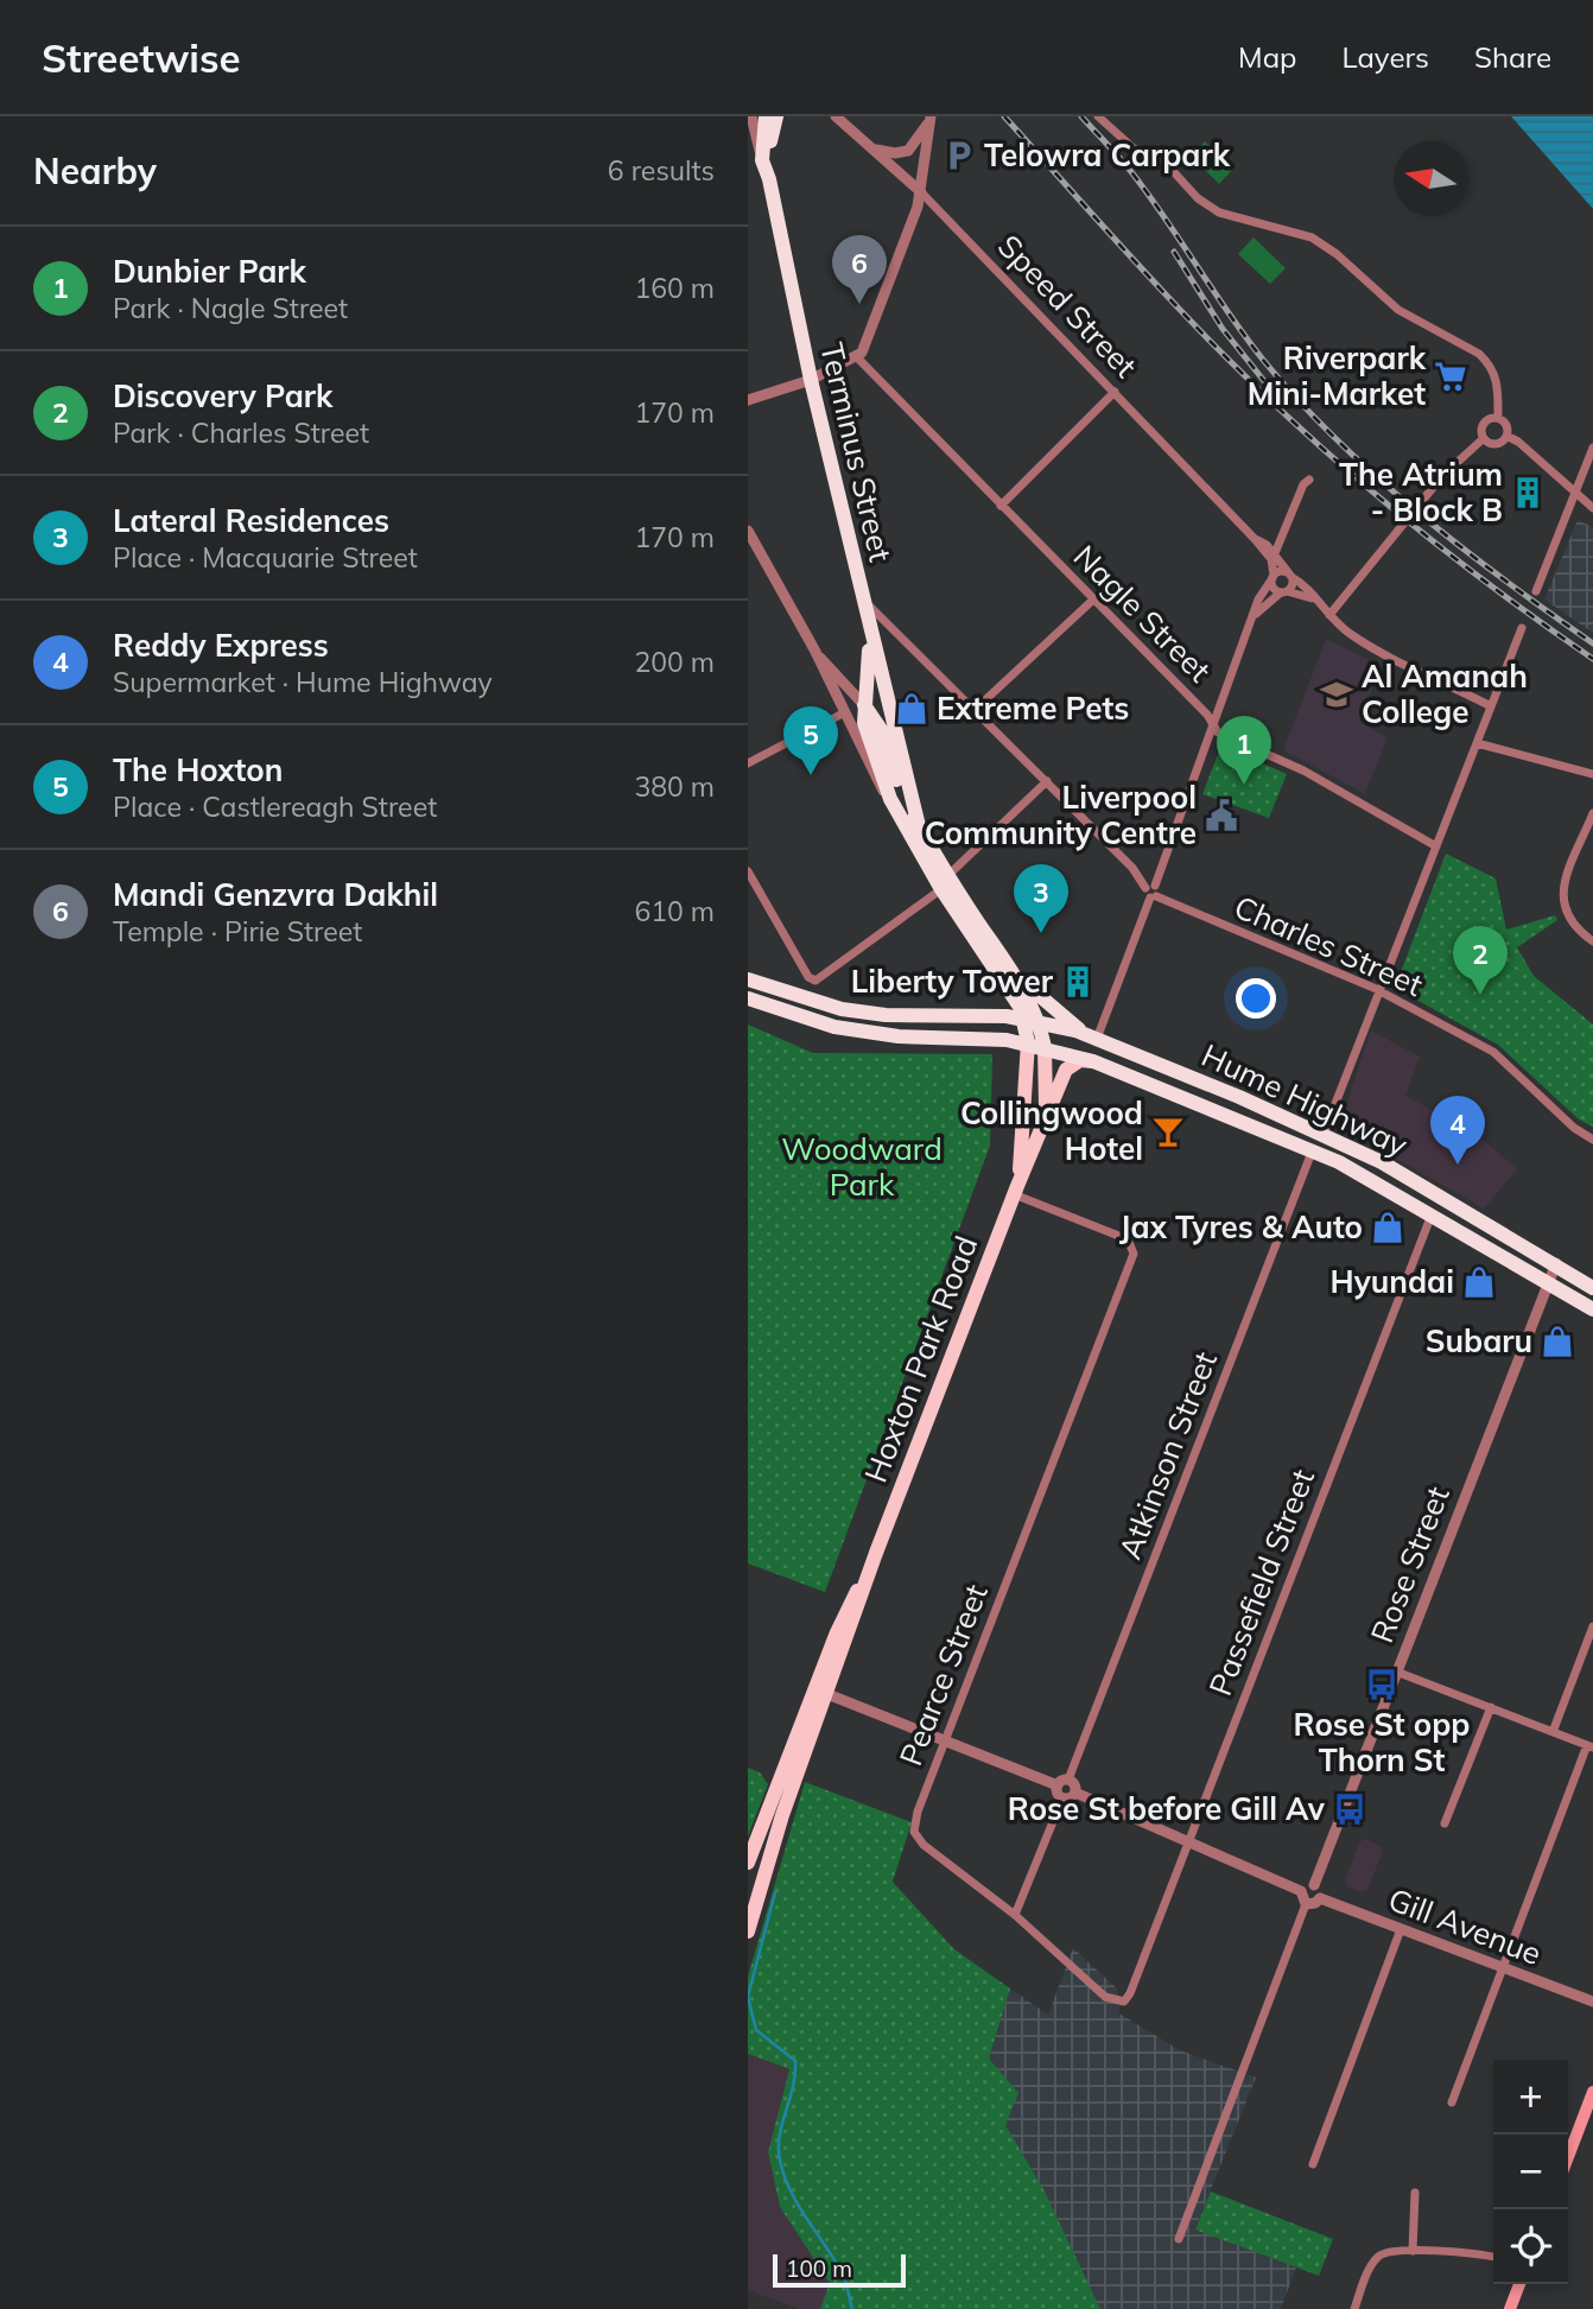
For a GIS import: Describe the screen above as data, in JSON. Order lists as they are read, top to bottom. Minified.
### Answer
{"streets":{"highway":["Terminus Street","Hume Highway"],"main road":["Hoxton Park Road"],"street":["Speed Street","Nagle Street","Charles Street","Atkinson Street","Rose Street","Passefield Street","Pearce Street","Gill Avenue"]},"crossings":[["Terminus Street","Charles Street"],["Hume Highway","Hoxton Park Road"],["Hume Highway","Atkinson Street"],["Hume Highway","Rose Street"],["Hume Highway","Passefield Street"],["Hoxton Park Road","Pearce Street"],["Rose Street","Gill Avenue"],["Passefield Street","Pearce Street"]],"parks":["Woodward Park"],"places":{"parking":["Telowra Carpark"],"supermarket":["Riverpark Mini-Market"],"building":["The Atrium - Block B","Liberty Tower"],"school or university":["Al Amanah College"],"shop":["Extreme Pets","Jax Tyres & Auto","Hyundai","Subaru"],"public building":["Liverpool Community Centre"],"bar":["Collingwood Hotel"],"bus stop":["Rose St opp Thorn St","Rose St before Gill Av"]},"scale_bar":"100 m","north":"left","page":{"header":"Streetwise","nav":["Map","Layers","Share"],"heading":["Nearby","6 results"],"list":[{"mark":"1","name":"Dunbier Park","note":"Park · Nagle Street","value":"160 m"},{"mark":"2","name":"Discovery Park","note":"Park · Charles Street","value":"170 m"},{"mark":"3","name":"Lateral Residences","note":"Place · Macquarie Street","value":"170 m"},{"mark":"4","name":"Reddy Express","note":"Supermarket · Hume Highway","value":"200 m"},{"mark":"5","name":"The Hoxton","note":"Place · Castlereagh Street","value":"380 m"},{"mark":"6","name":"Mandi Genzvra Dakhil","note":"Temple · Pirie Street","value":"610 m"}],"pins":["6","5","1","3","2","4"],"map_buttons":["+","−"],"scale":"100 m"}}
